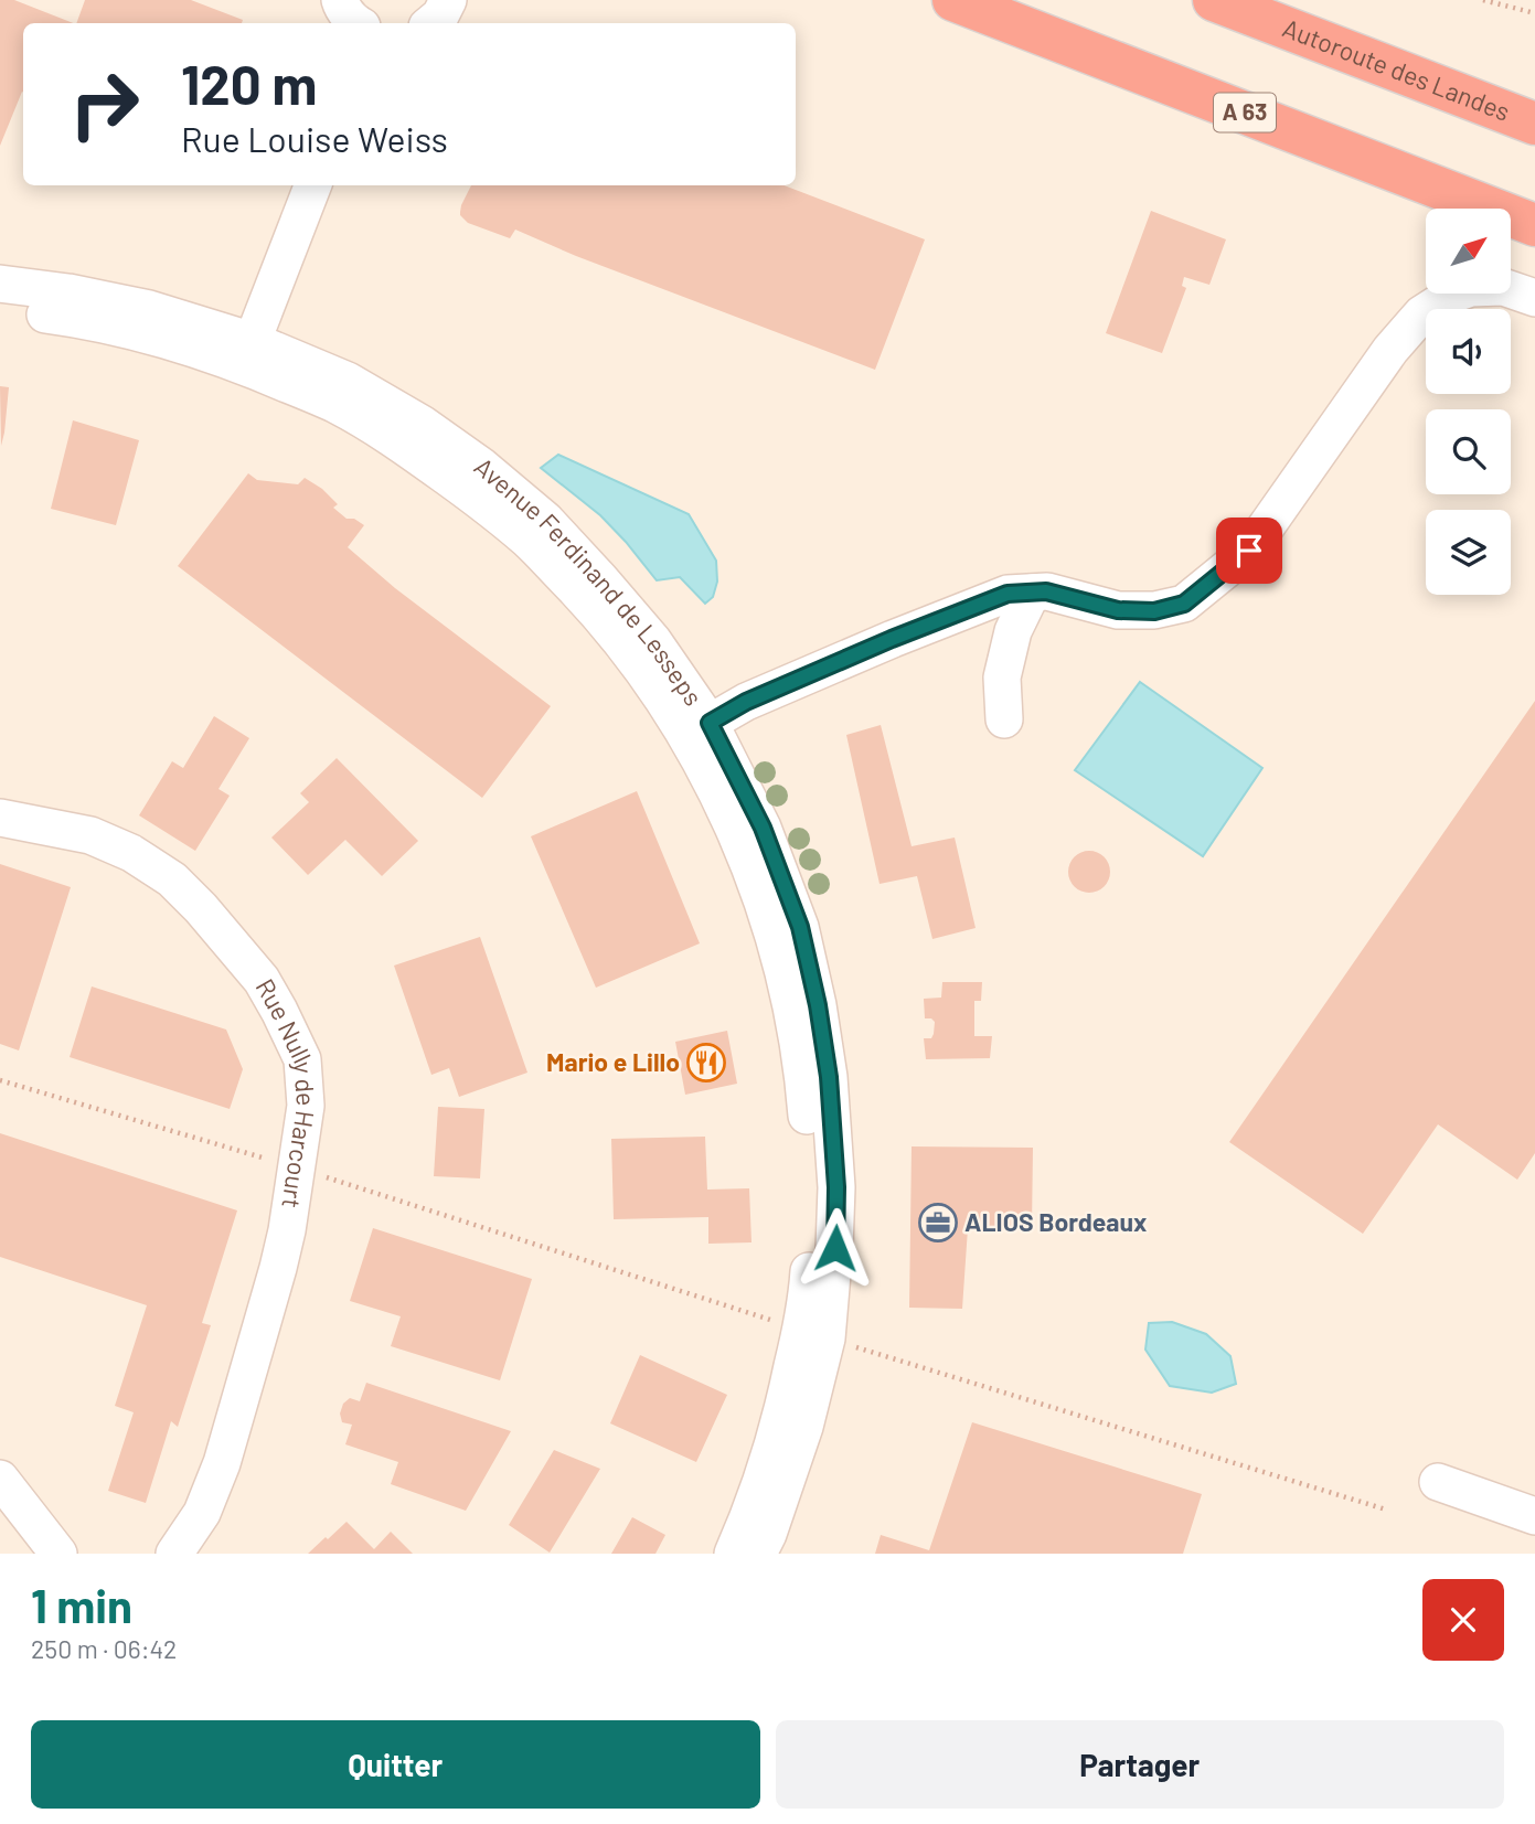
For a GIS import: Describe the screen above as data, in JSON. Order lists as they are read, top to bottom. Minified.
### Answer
{"streets":{"highway":["Autoroute des Landes","A 63"],"street":["Avenue Ferdinand de Lesseps","Rue Nully de Harcourt"]},"places":{"restaurant":["Mario e Lillo"],"office":["ALIOS Bordeaux"]},"north":"top right","page":{"turn":["120 m","Rue Louise Weiss"],"heading":["1 min","250 m · 06:42"],"buttons":["Quitter","Partager"]}}
